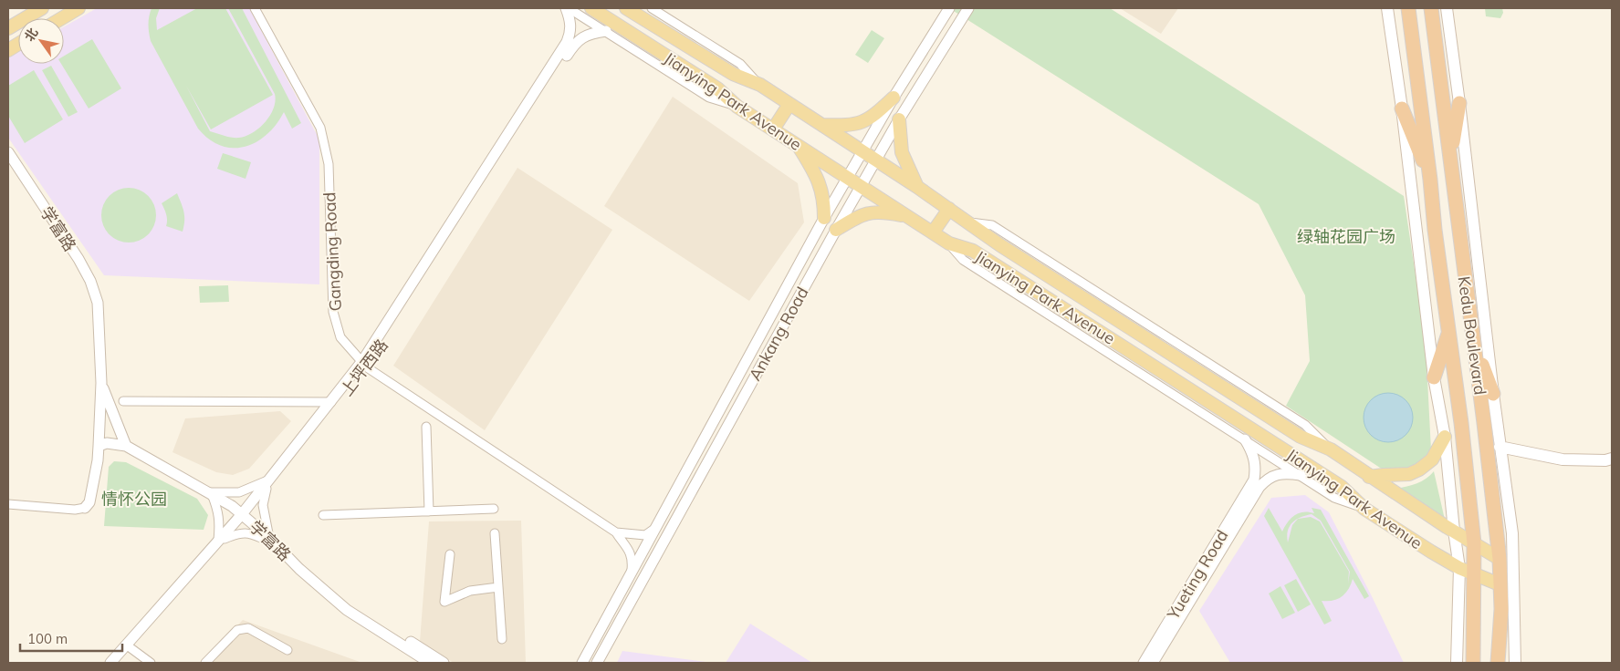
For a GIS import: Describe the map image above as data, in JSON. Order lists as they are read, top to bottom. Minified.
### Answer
{"streets":{"highway":["Kedu Boulevard"],"main road":["Jianying Park Avenue"],"street":["学富路","Gangding Road","Ankang Road","上坪西路","Yueting Road"]},"crossings":[["Jianying Park Avenue","Ankang Road"],["Jianying Park Avenue","Kedu Boulevard"],["学富路","上坪西路"],["Gangding Road","上坪西路"]],"parks":["绿轴花园广场","情怀公园"],"scale_bar":"100 m","north":"top left"}
